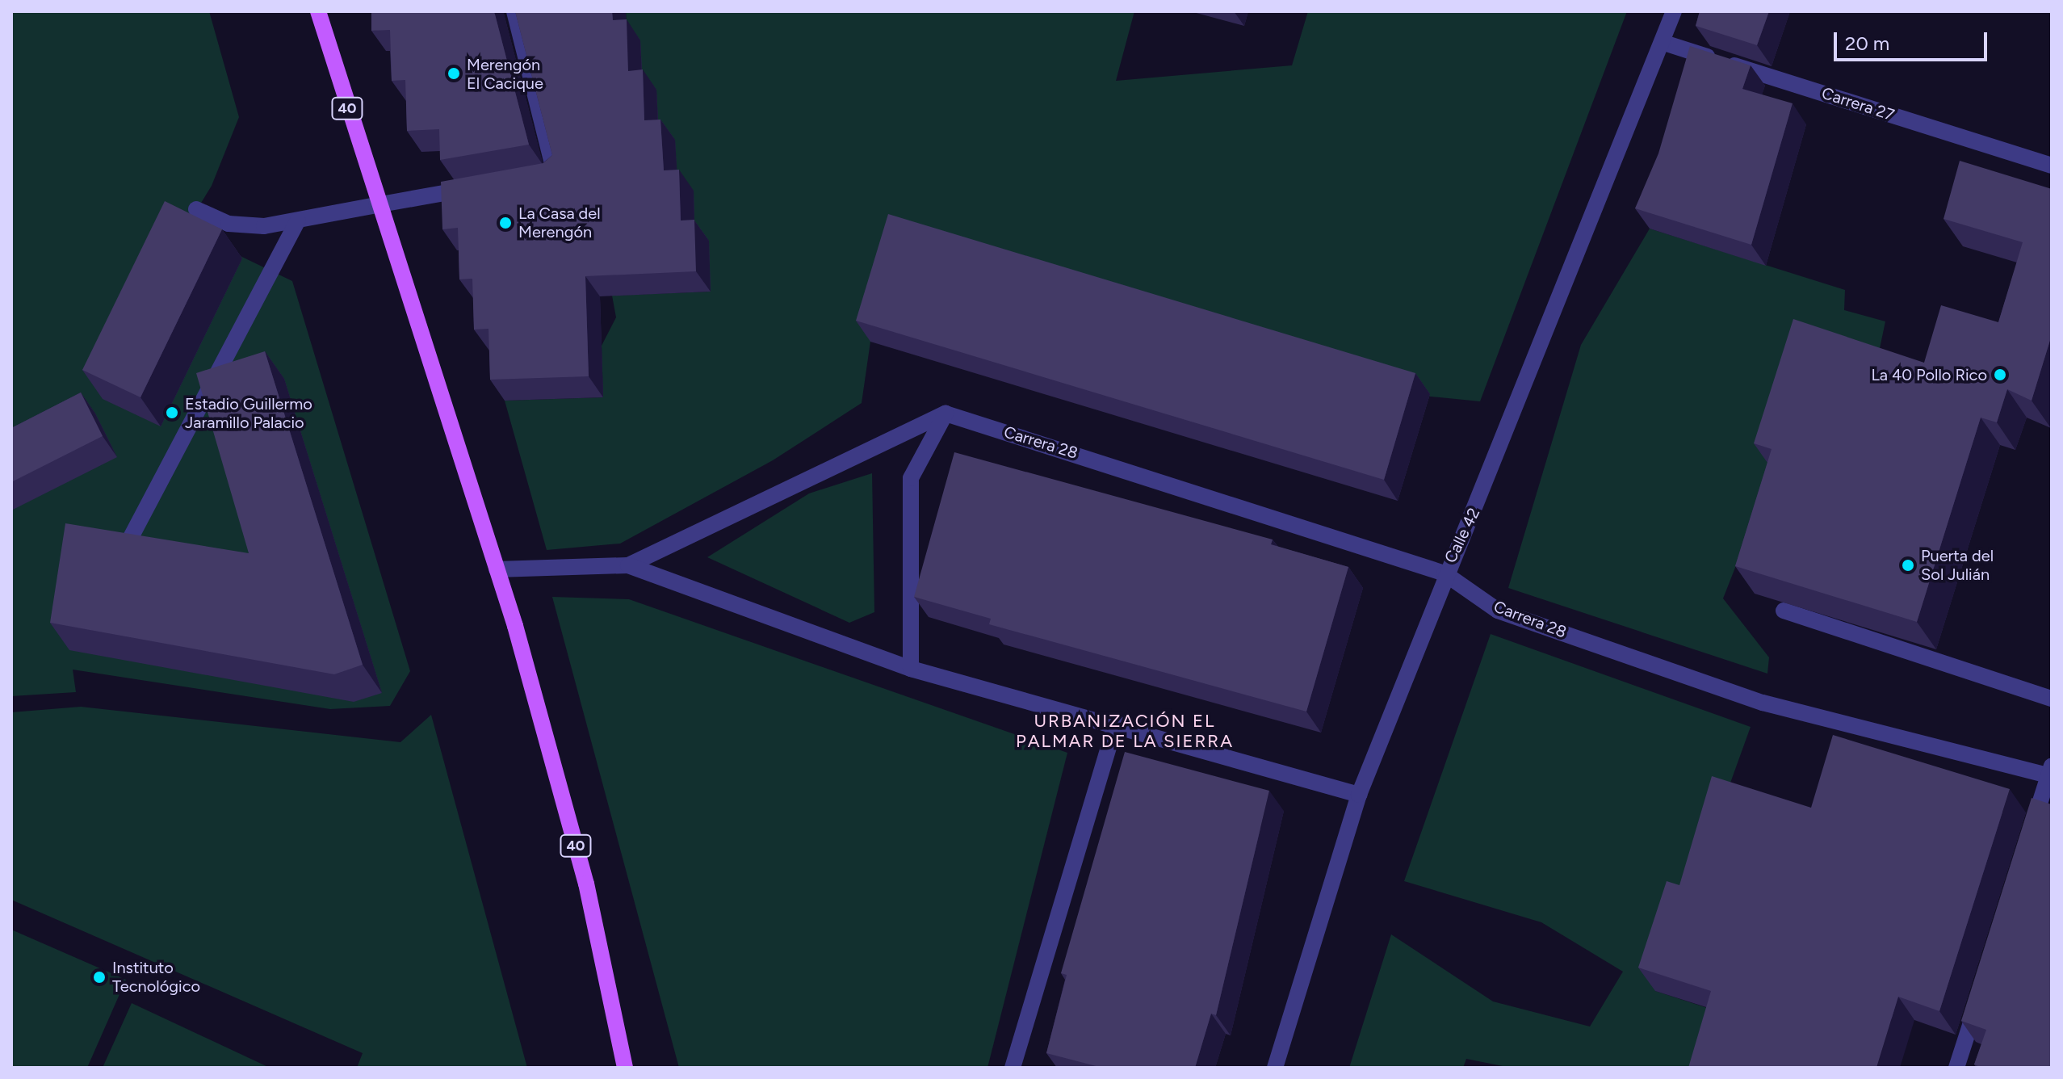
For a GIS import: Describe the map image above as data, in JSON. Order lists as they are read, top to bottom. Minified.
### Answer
{"streets":{"main road":["40"],"street":["Carrera 27","Carrera 28","Calle 42"]},"crossings":[["Carrera 27","Calle 42"],["Carrera 28","Calle 42"]],"districts":["URBANIZACIÓN EL PALMAR DE LA SIERRA"],"places":["Merengón El Cacique","La Casa del Merengón","La 40 Pollo Rico","Estadio Guillermo Jaramillo Palacio","Puerta del Sol Julián","Instituto Tecnológico"],"scale_bar":"20 m"}
